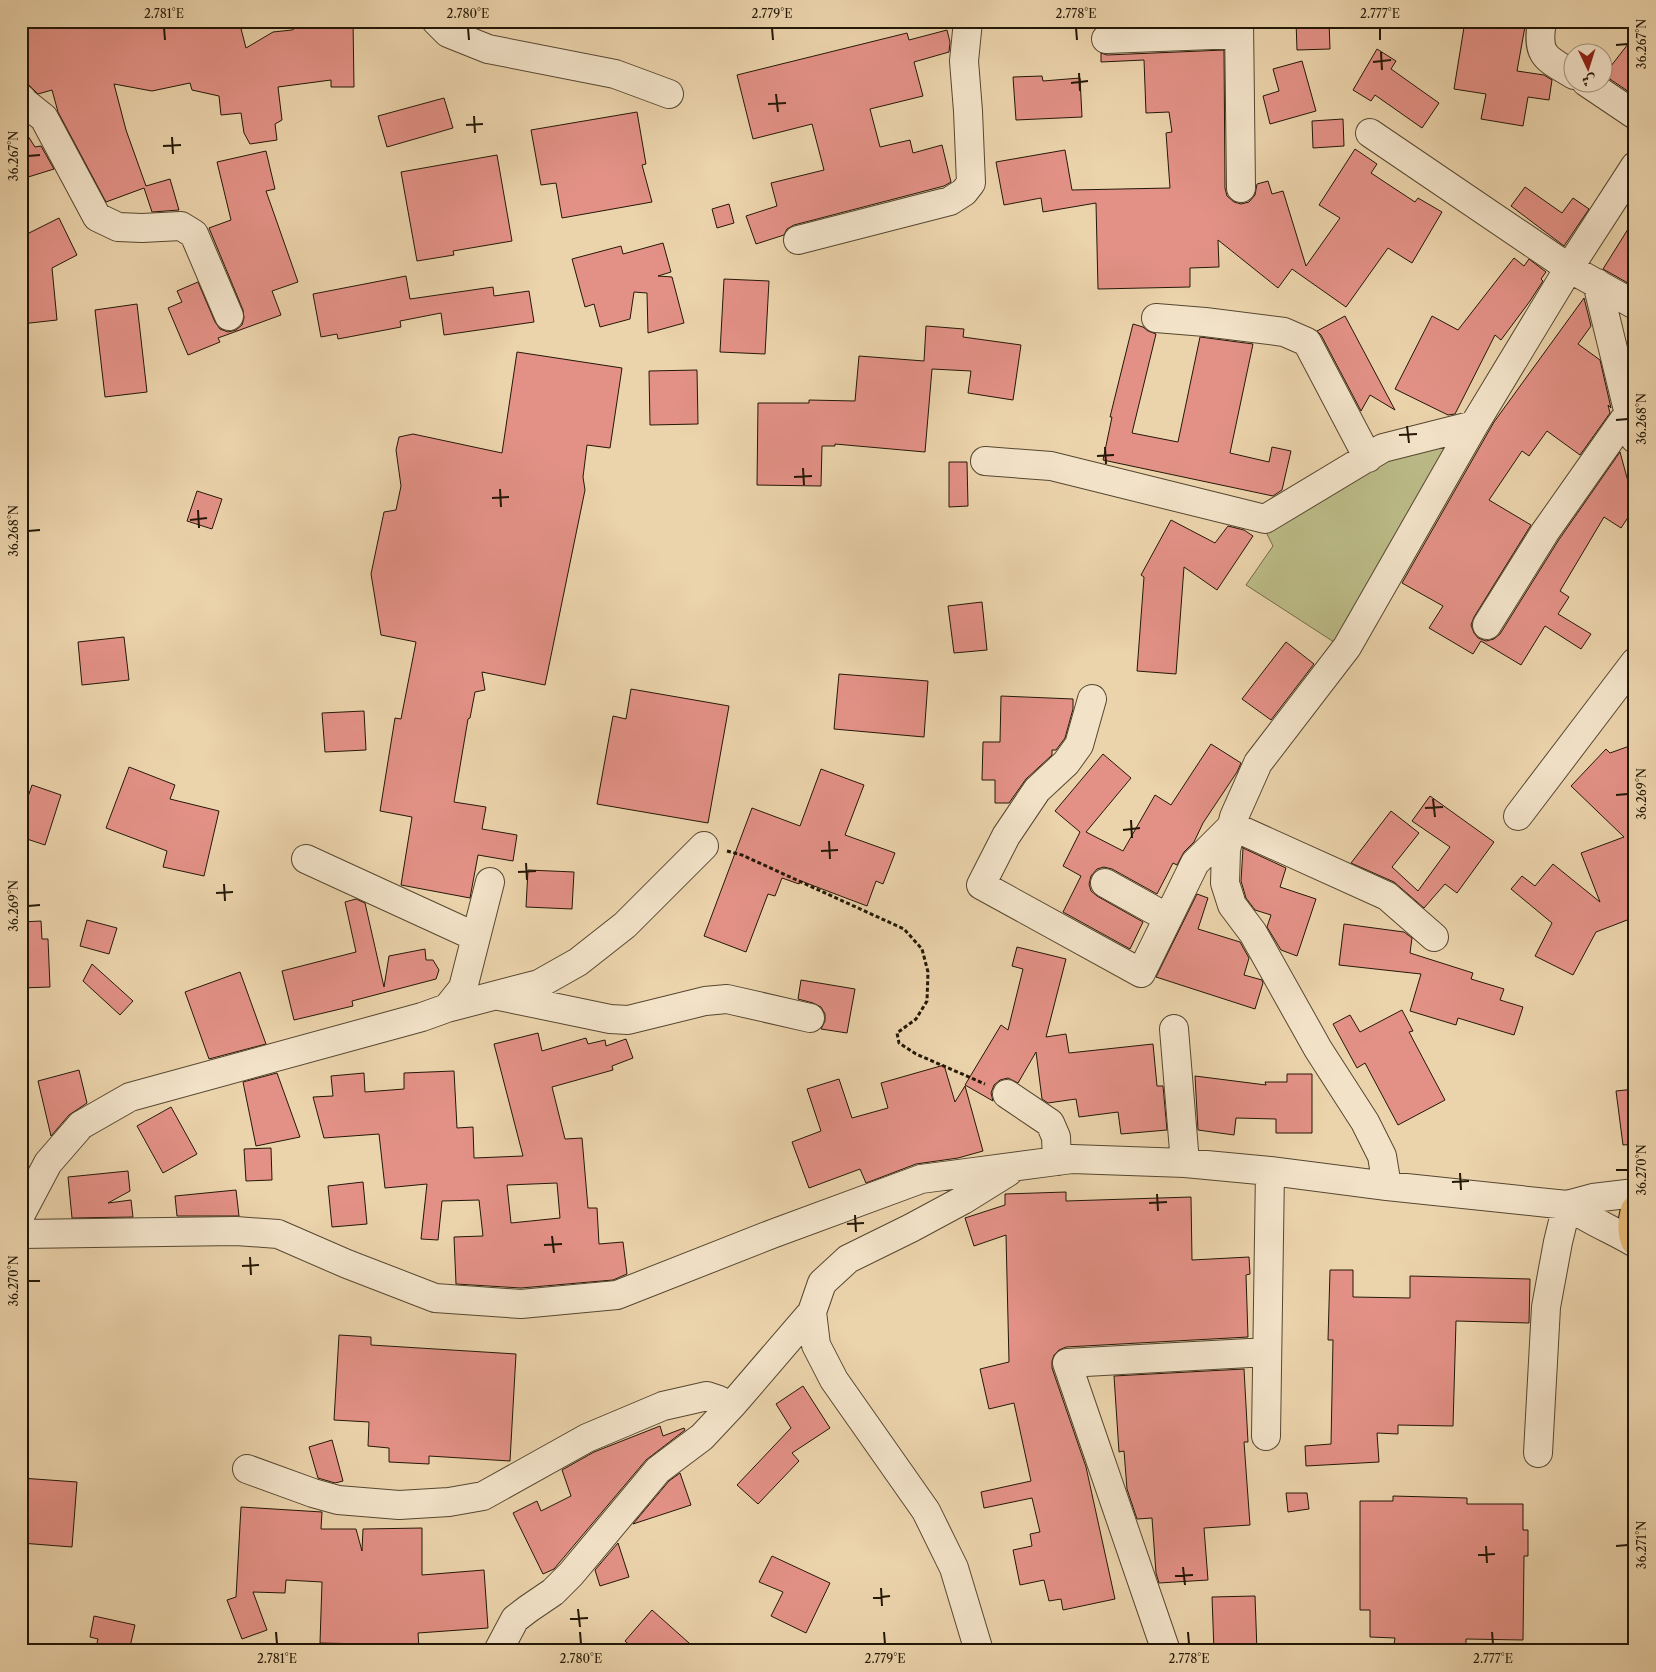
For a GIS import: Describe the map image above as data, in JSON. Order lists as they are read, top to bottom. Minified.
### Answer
{"north":"bottom","coordinates":["2.781°E","2.780°E","2.779°E","2.778°E","2.777°E","36.267°N","36.268°N","36.269°N","36.270°N","36.271°N"]}
